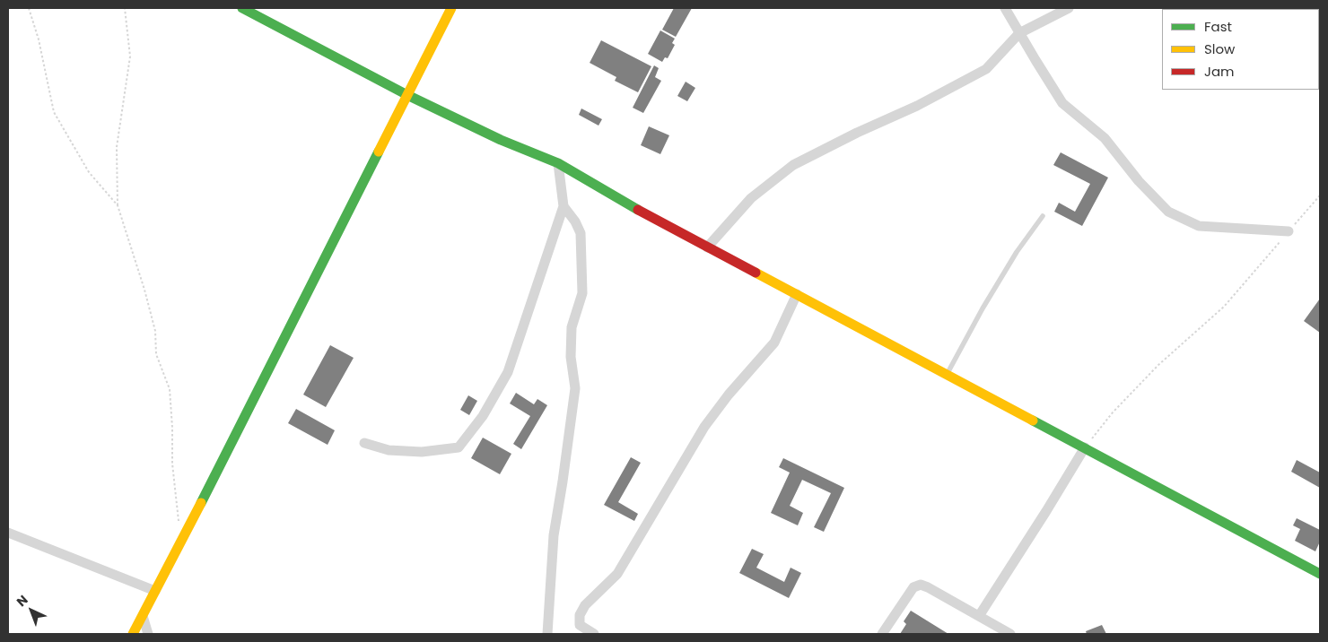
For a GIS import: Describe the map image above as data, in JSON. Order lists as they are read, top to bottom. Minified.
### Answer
{"legend":["Fast","Slow","Jam"],"north":"top left"}
